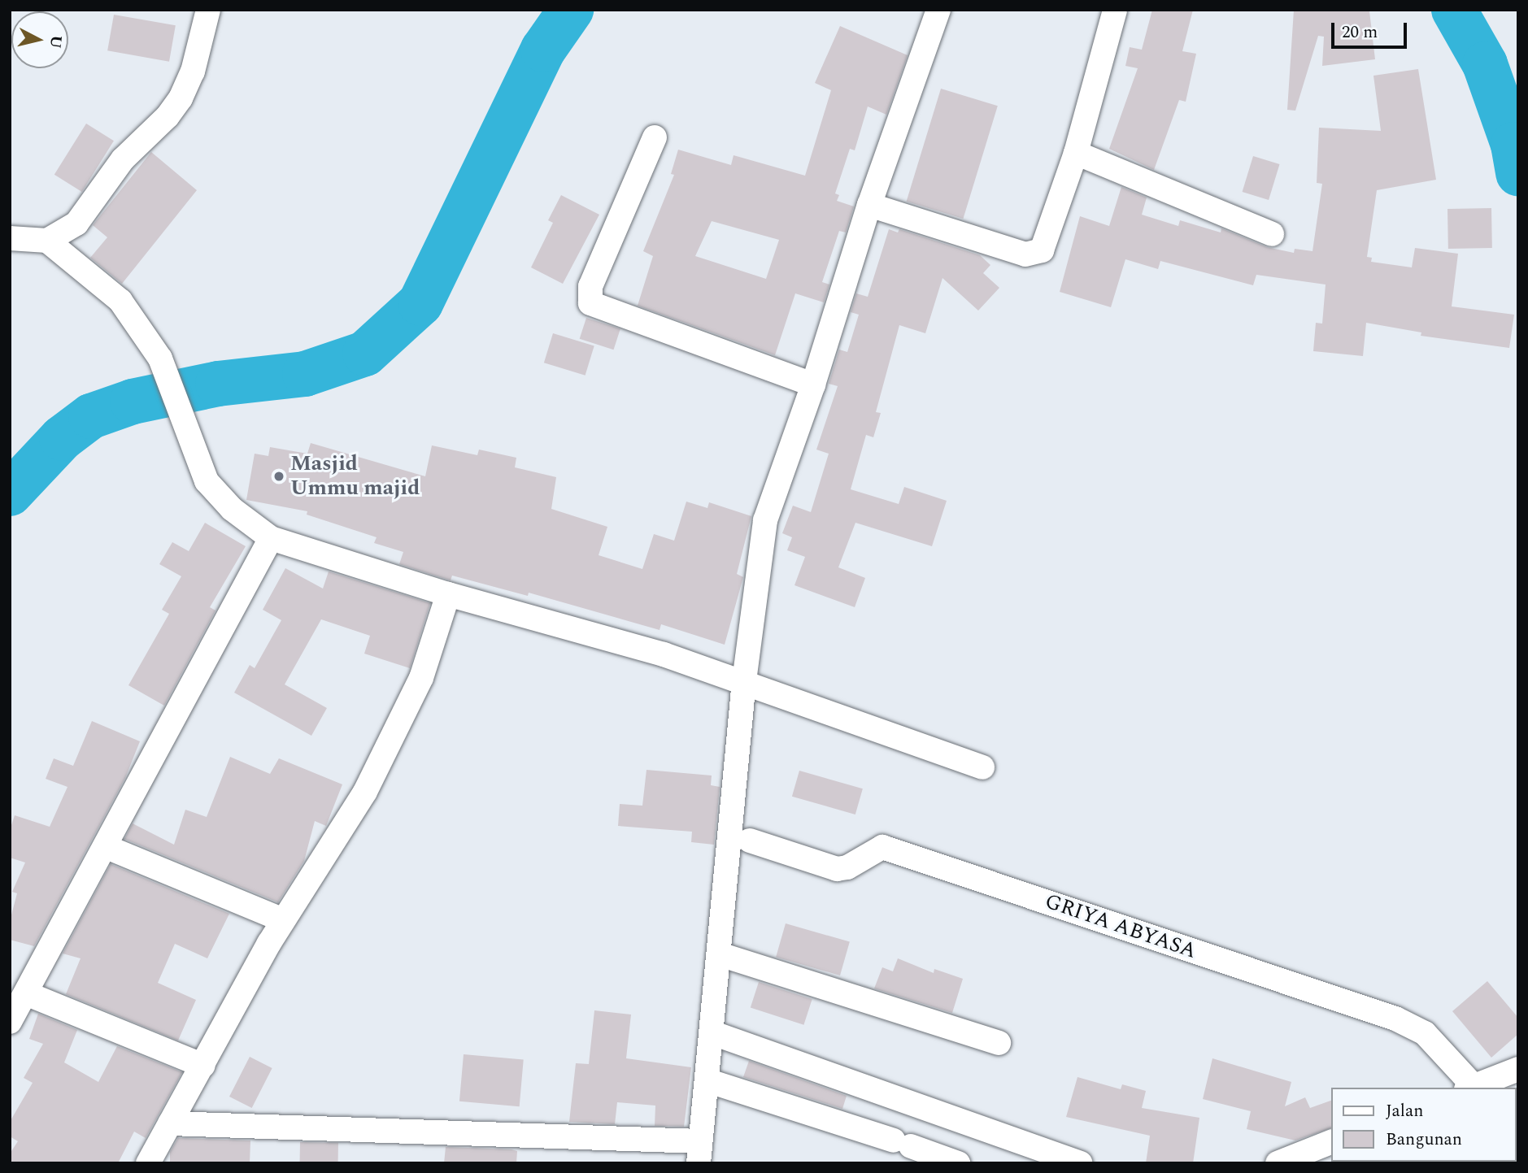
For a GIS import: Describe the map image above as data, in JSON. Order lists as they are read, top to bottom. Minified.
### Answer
{"streets":{"street":["GRIYA ABYASA"]},"places":["Masjid Ummu majid"],"legend":["Jalan","Bangunan"],"scale_bar":"20 m","north":"right"}
